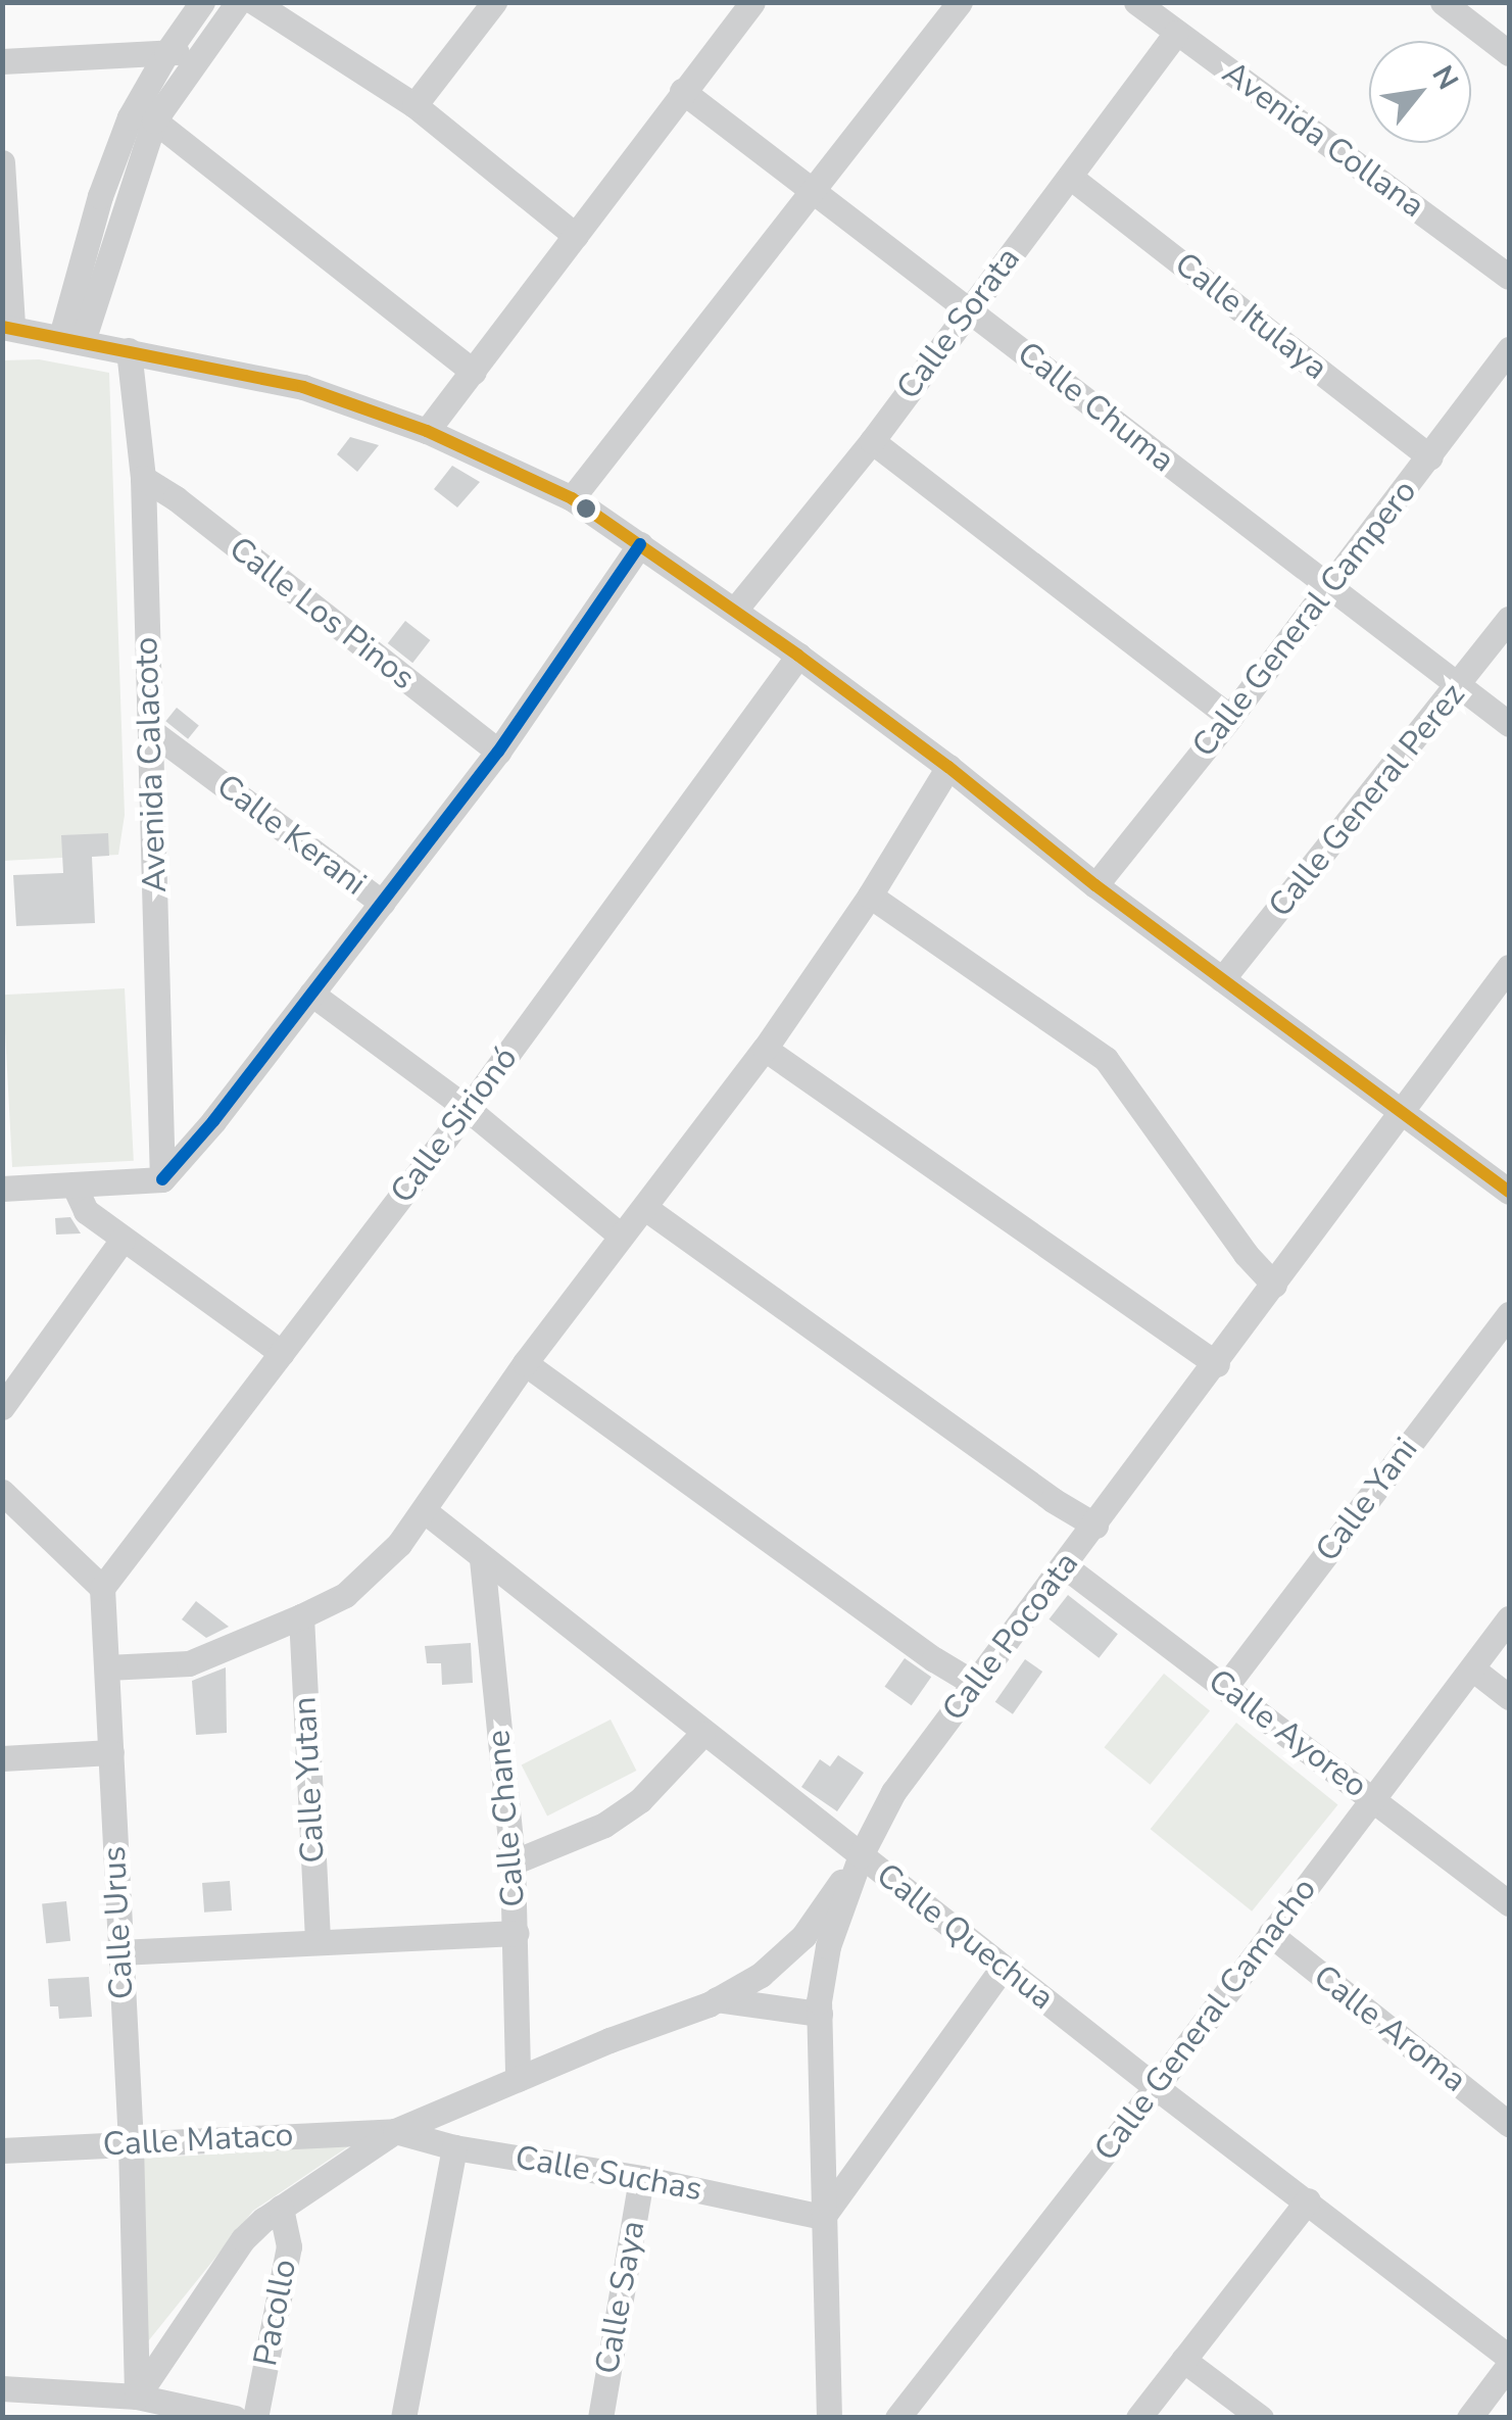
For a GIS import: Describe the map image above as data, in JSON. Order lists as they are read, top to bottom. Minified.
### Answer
{"streets":{"street":["Avenida Collana","Calle Itulaya","Calle Sorata","Calle Chuma","Calle Los Pinos","Calle General Campero","Avenida Calacoto","Calle General Perez","Calle Kerani","Calle Sirionó","Calle Yani","Calle Pocoata","Calle Ayoreo","Calle Yutan","Calle Chane","Calle Urus","Calle Quechua","Calle General Camacho","Calle Aroma","Calle Mataco","Calle Suchas","Calle Saya","Pacollo"]},"crossings":[["Avenida Collana","Calle Sorata"],["Calle Itulaya","Calle Sorata"],["Calle Itulaya","Calle General Campero"],["Calle Sorata","Calle Chuma"],["Calle Chuma","Calle General Campero"],["Calle Chuma","Calle General Perez"],["Calle Los Pinos","Avenida Calacoto"],["Avenida Calacoto","Calle Kerani"],["Calle Sirionó","Calle Urus"],["Calle Yani","Calle Ayoreo"],["Calle Pocoata","Calle Ayoreo"],["Calle Pocoata","Calle Quechua"],["Calle Pocoata","Calle Suchas"],["Calle Ayoreo","Calle General Camacho"],["Calle Chane","Calle Quechua"],["Calle Urus","Calle Mataco"],["Calle Quechua","Calle General Camacho"],["Calle General Camacho","Calle Aroma"],["Calle Mataco","Calle Suchas"],["Calle Suchas","Calle Saya"]],"north":"top right"}
